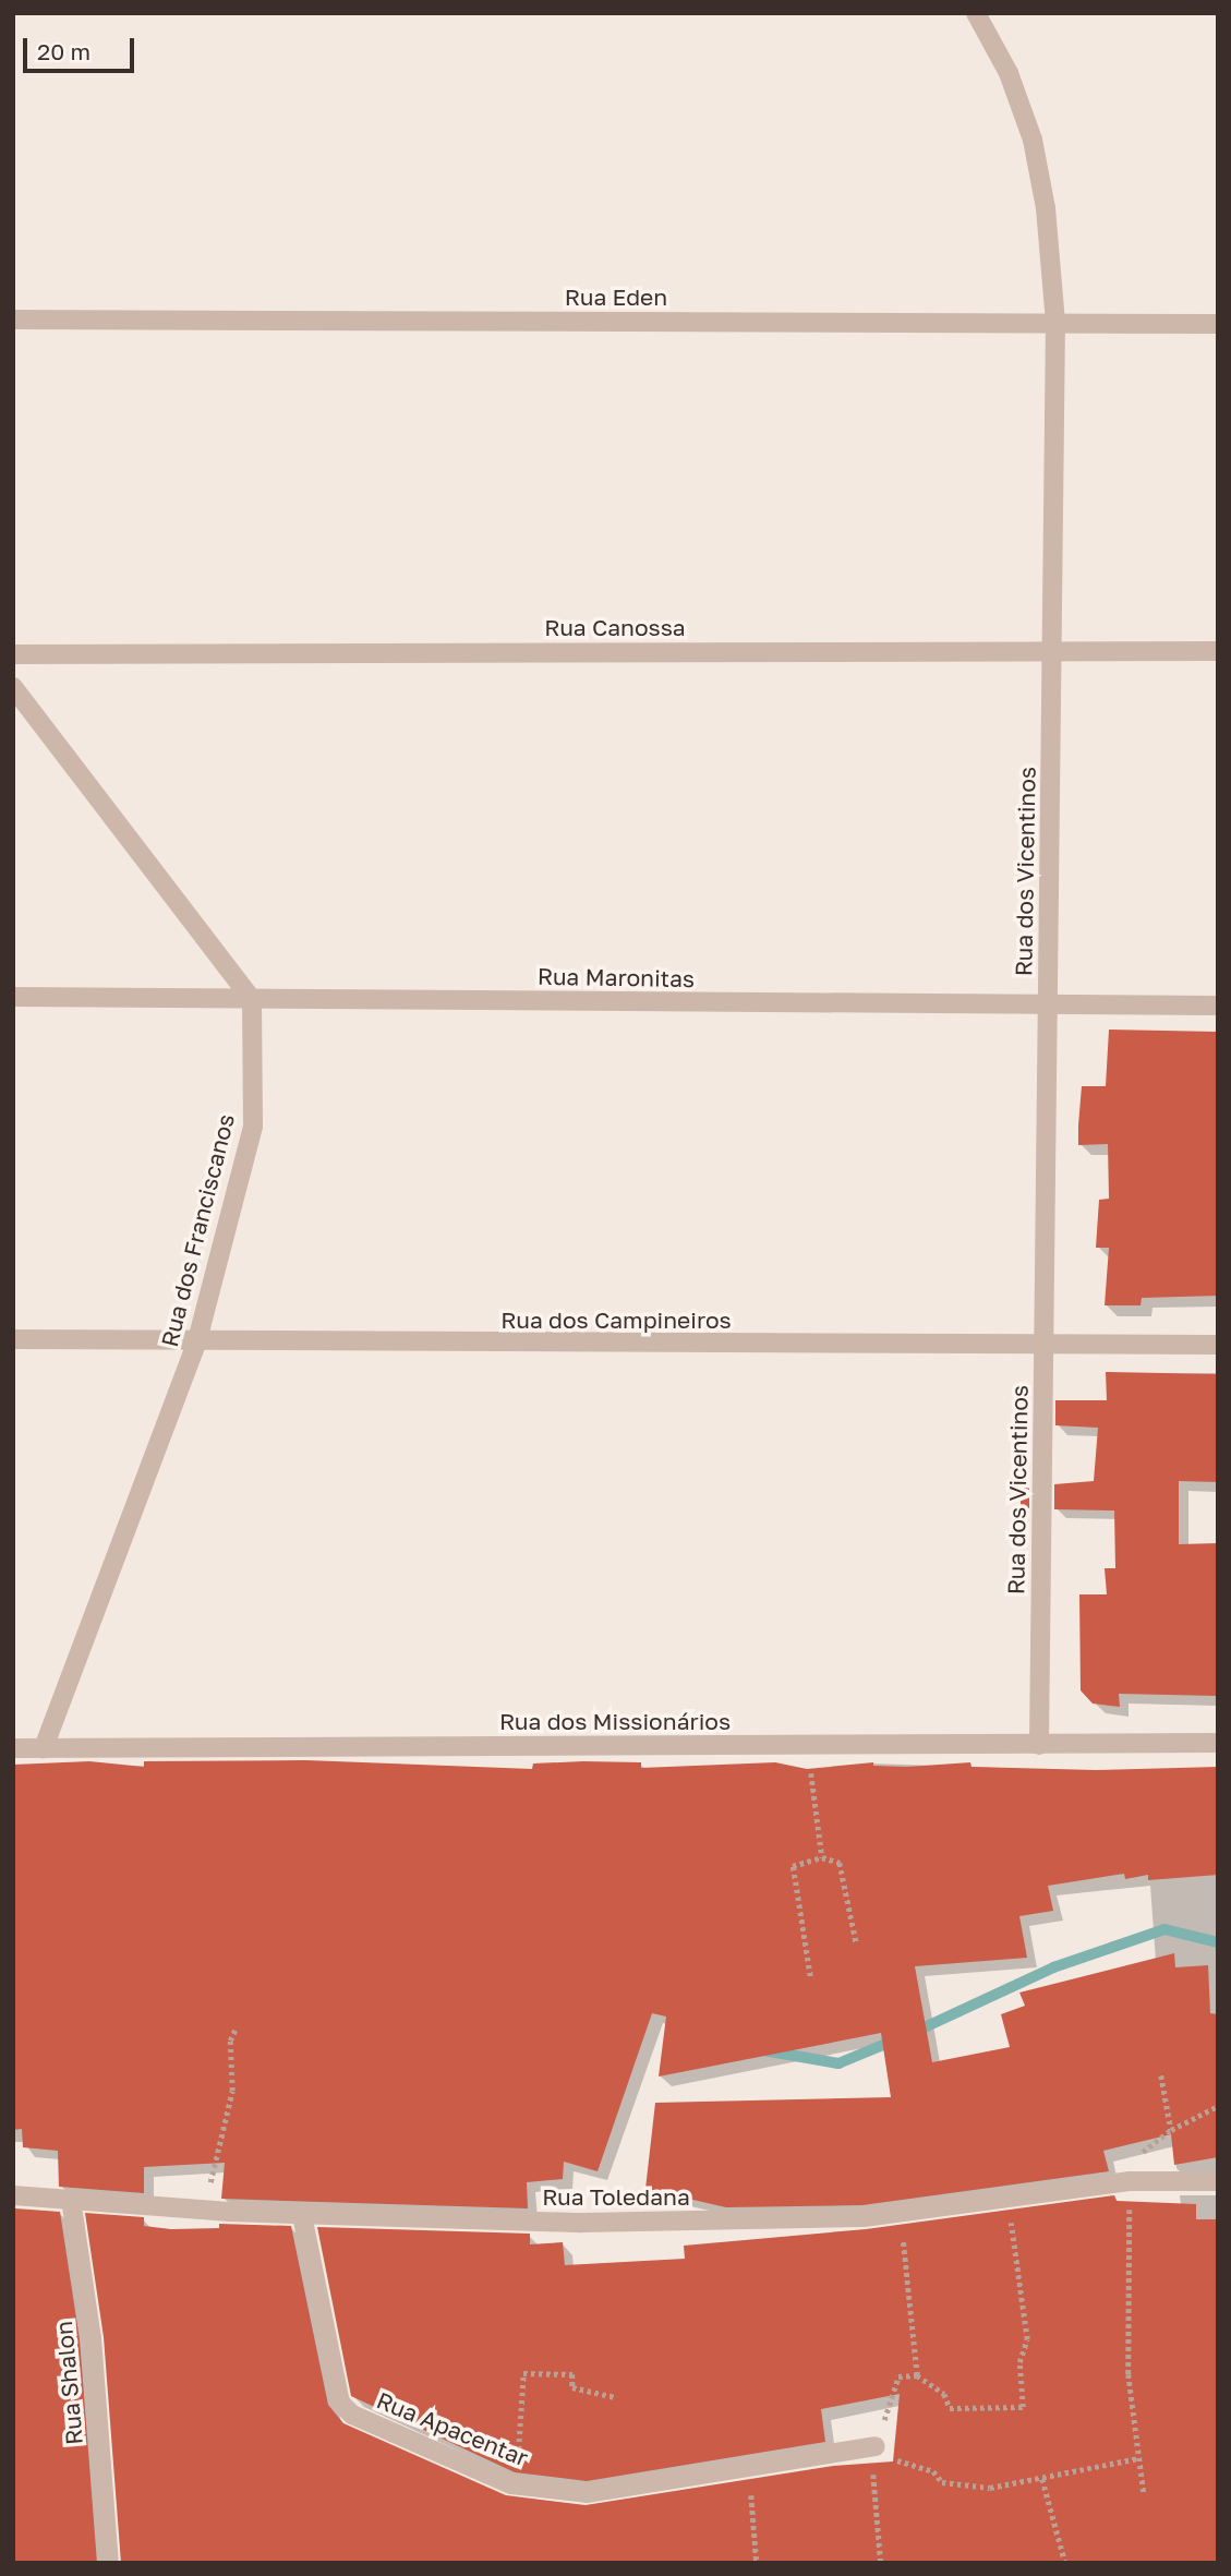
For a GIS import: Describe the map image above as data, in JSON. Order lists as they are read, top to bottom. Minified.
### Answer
{"streets":{"street":["Rua Eden","Rua Canossa","Rua dos Vicentinos","Rua Maronitas","Rua dos Franciscanos","Rua dos Campineiros","Rua dos Missionários","Rua Toledana","Rua Shalon","Rua Apacentar"]},"crossings":[["Rua Eden","Rua dos Vicentinos"],["Rua Canossa","Rua dos Vicentinos"],["Rua dos Vicentinos","Rua Maronitas"],["Rua dos Vicentinos","Rua dos Campineiros"],["Rua dos Vicentinos","Rua dos Missionários"],["Rua Maronitas","Rua dos Franciscanos"],["Rua dos Franciscanos","Rua dos Campineiros"],["Rua dos Franciscanos","Rua dos Missionários"],["Rua Toledana","Rua Shalon"],["Rua Toledana","Rua Apacentar"]],"scale_bar":"20 m"}
